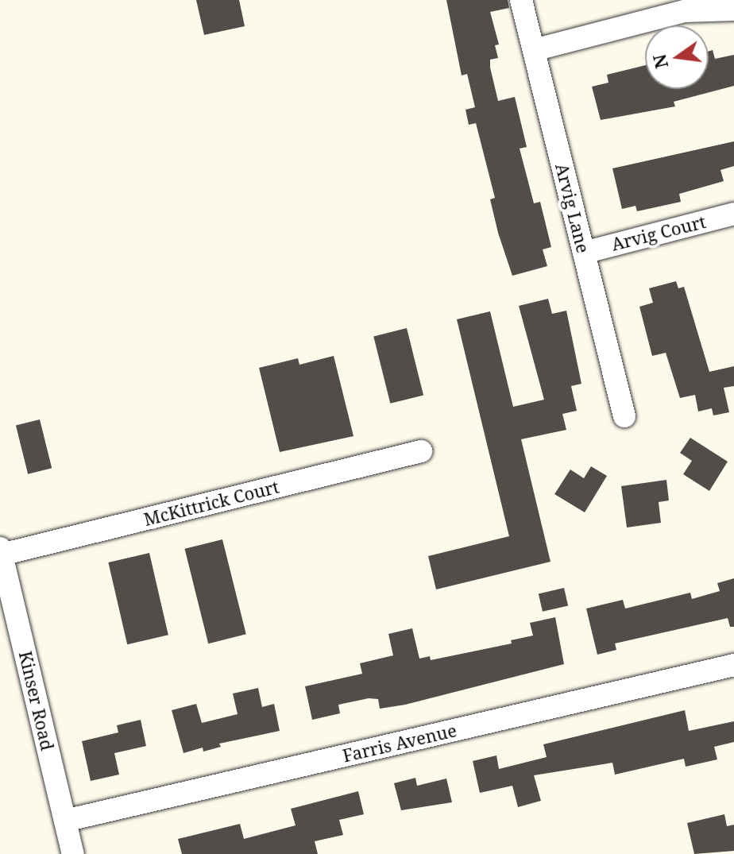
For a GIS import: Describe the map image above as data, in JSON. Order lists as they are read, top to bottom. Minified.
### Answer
{"streets":{"street":["Arvig Lane","Arvig Court","McKittrick Court","Kinser Road","Farris Avenue"]},"crossings":[["Arvig Lane","Arvig Court"],["McKittrick Court","Kinser Road"],["Kinser Road","Farris Avenue"]],"north":"left"}
